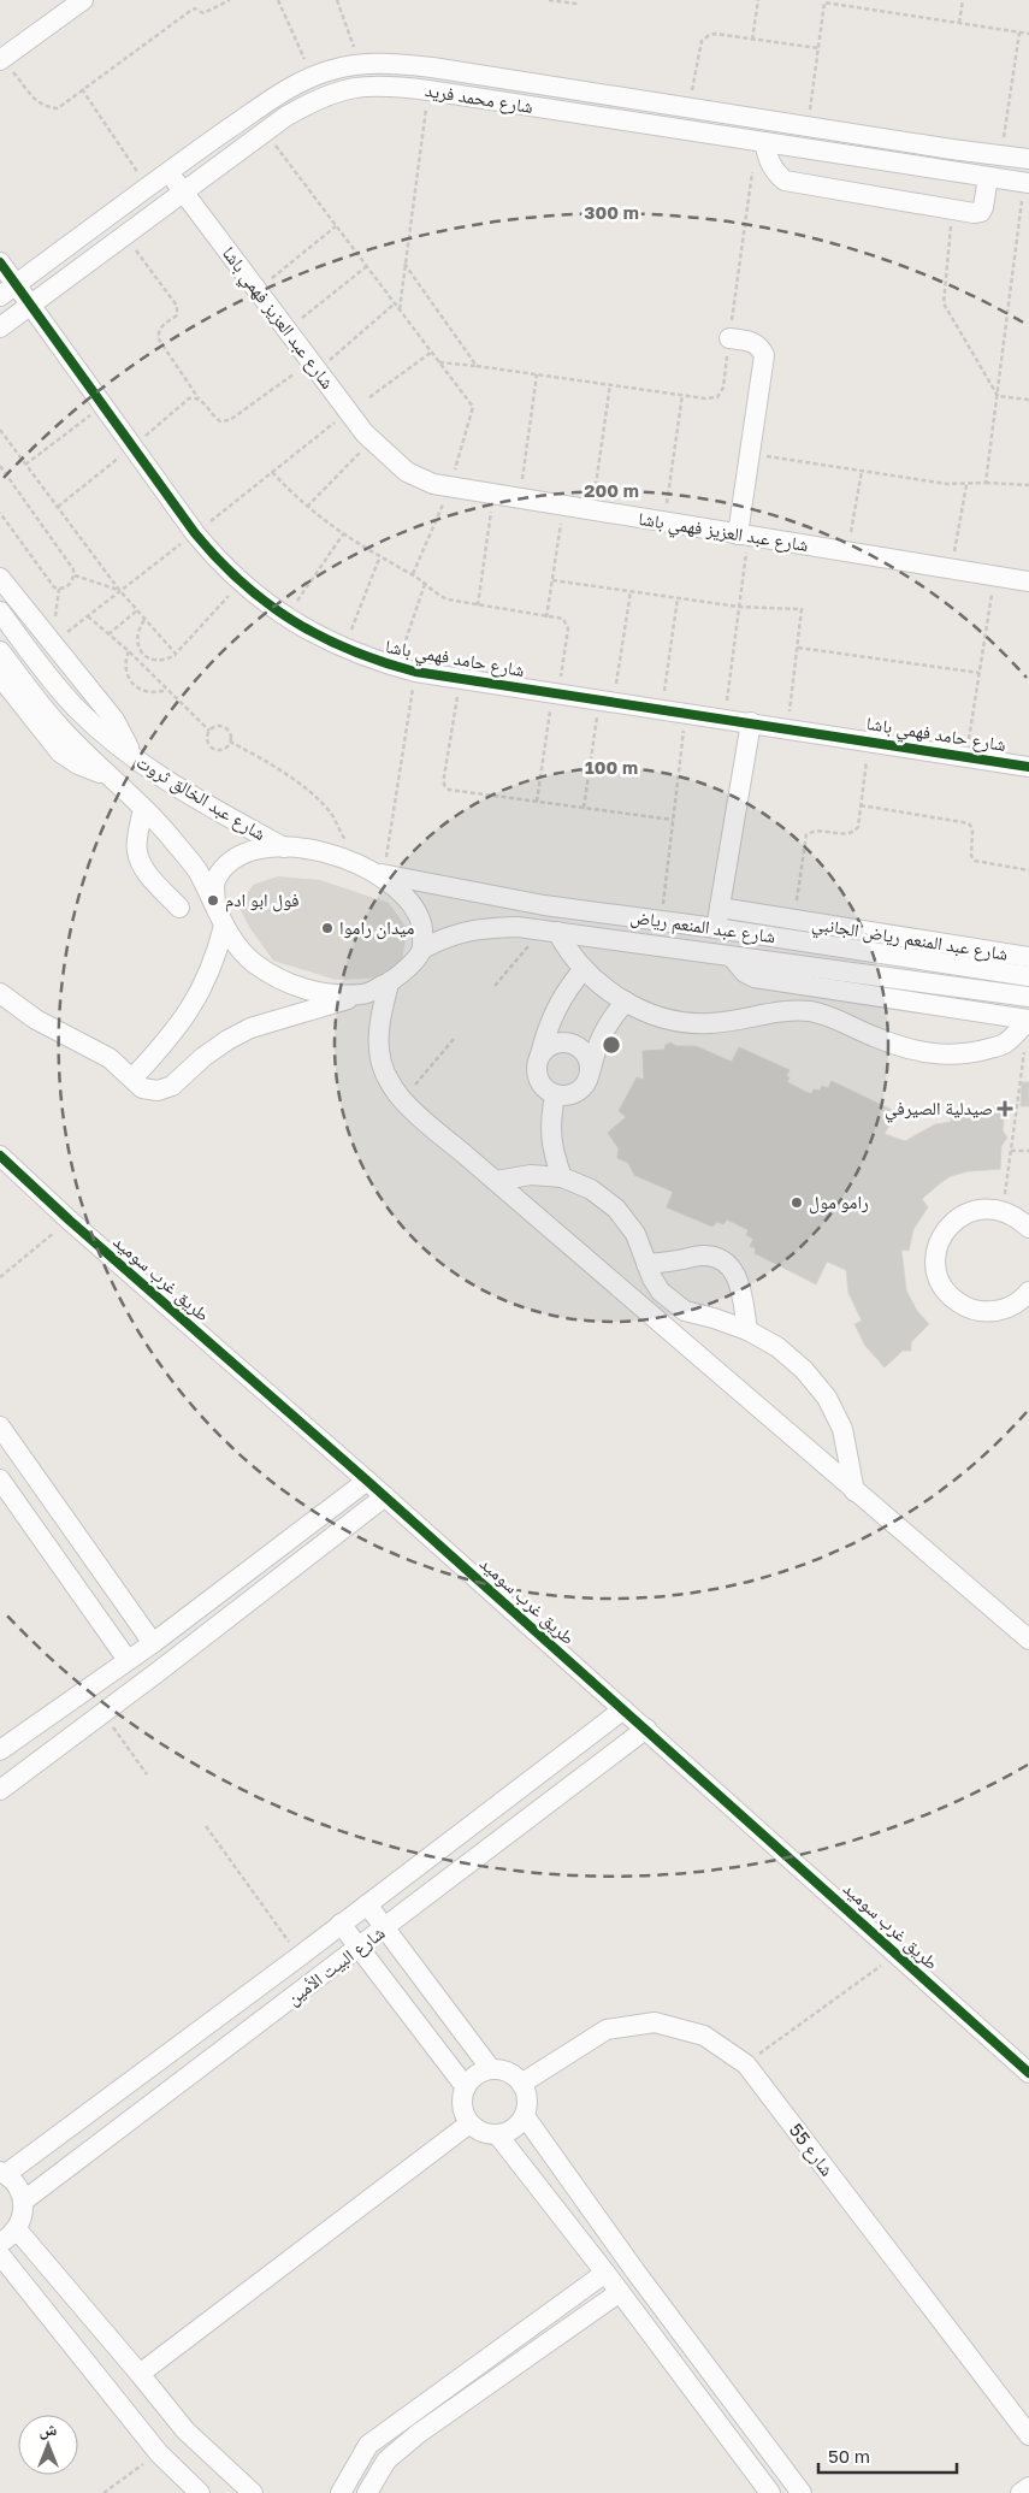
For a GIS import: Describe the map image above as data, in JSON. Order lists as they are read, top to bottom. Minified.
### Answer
{"streets":{"street":["شارع محمد فريد","شارع عبد العزيز فهمي باشا","شارع حامد فهمي باشا","شارع عبد الخالق ثروت","شارع عبد المنعم رياض","شارع عبد المنعم رياض الجانبي","طريق غرب سوميد","شارع البيت الأمين","شارع 55"]},"crossings":[["شارع محمد فريد","شارع عبد العزيز فهمي باشا"],["شارع محمد فريد","شارع حامد فهمي باشا"],["شارع عبد الخالق ثروت","شارع عبد المنعم رياض"],["شارع عبد المنعم رياض","شارع عبد المنعم رياض الجانبي"],["طريق غرب سوميد","شارع البيت الأمين"]],"places":{"other":["فول ابو ادم","ميدان راموا","رامو مول"],"health":["صيدلية الصيرفي"]},"scale_bar":"50 m","north":"top","rings":["300 m","200 m","100 m"]}
